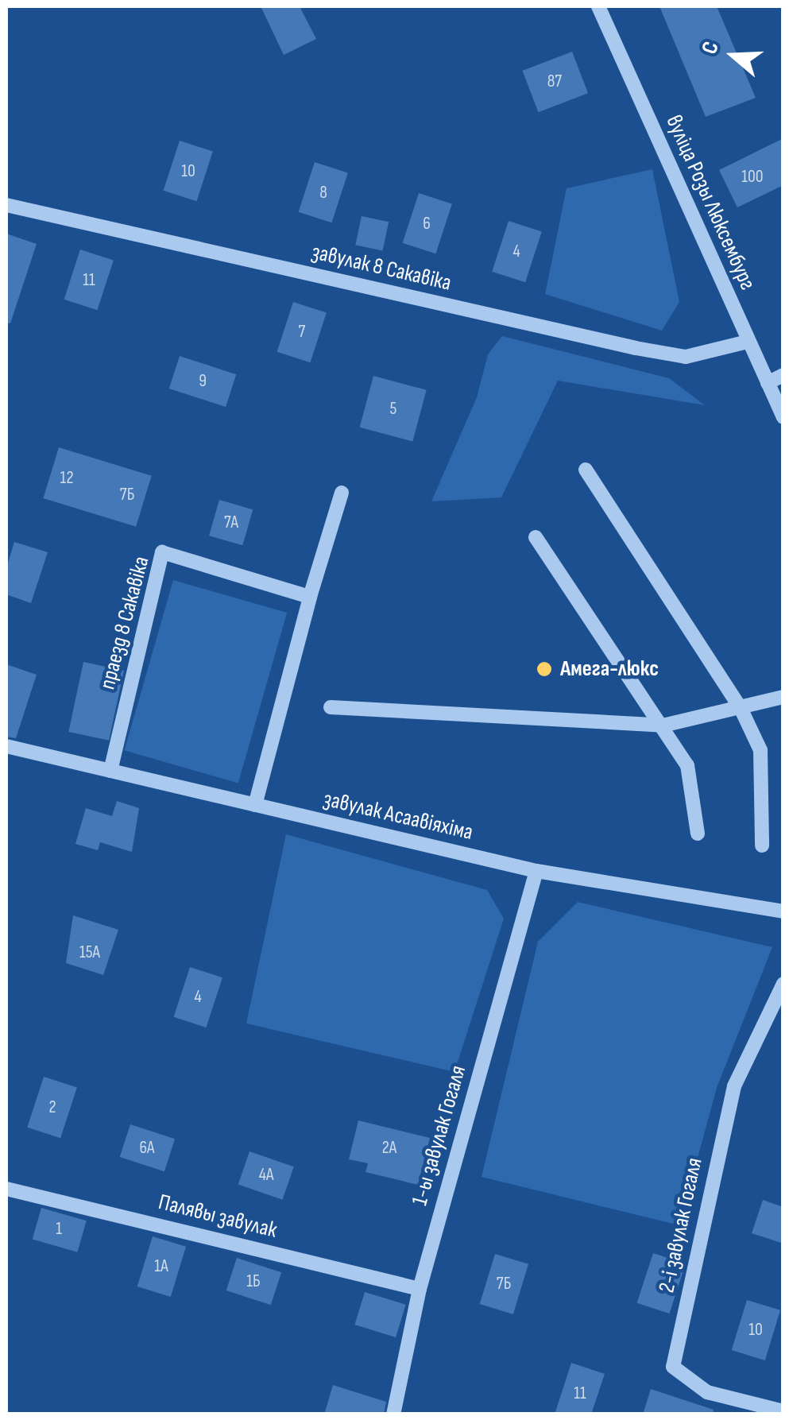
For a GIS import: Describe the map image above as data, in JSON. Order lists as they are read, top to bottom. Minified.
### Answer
{"streets":{"street":["вуліца Розы Люксембург","завулак 8 Сакавіка","праезд 8 Сакавіка","завулак Асаавіяхіма","1-ы завулак Гогаля","Палявы завулак","2-і завулак Гогаля"]},"crossings":[["вуліца Розы Люксембург","завулак 8 Сакавіка"],["праезд 8 Сакавіка","завулак Асаавіяхіма"],["завулак Асаавіяхіма","1-ы завулак Гогаля"],["1-ы завулак Гогаля","Палявы завулак"]],"places":["Амега-люкс"],"house_numbers":["87","10","100","8","6","4","11","7","9","5","12","7Б","7А","15А","4","2","6А","2А","4А","1","1А","1Б","7Б","10","11"],"north":"left"}
